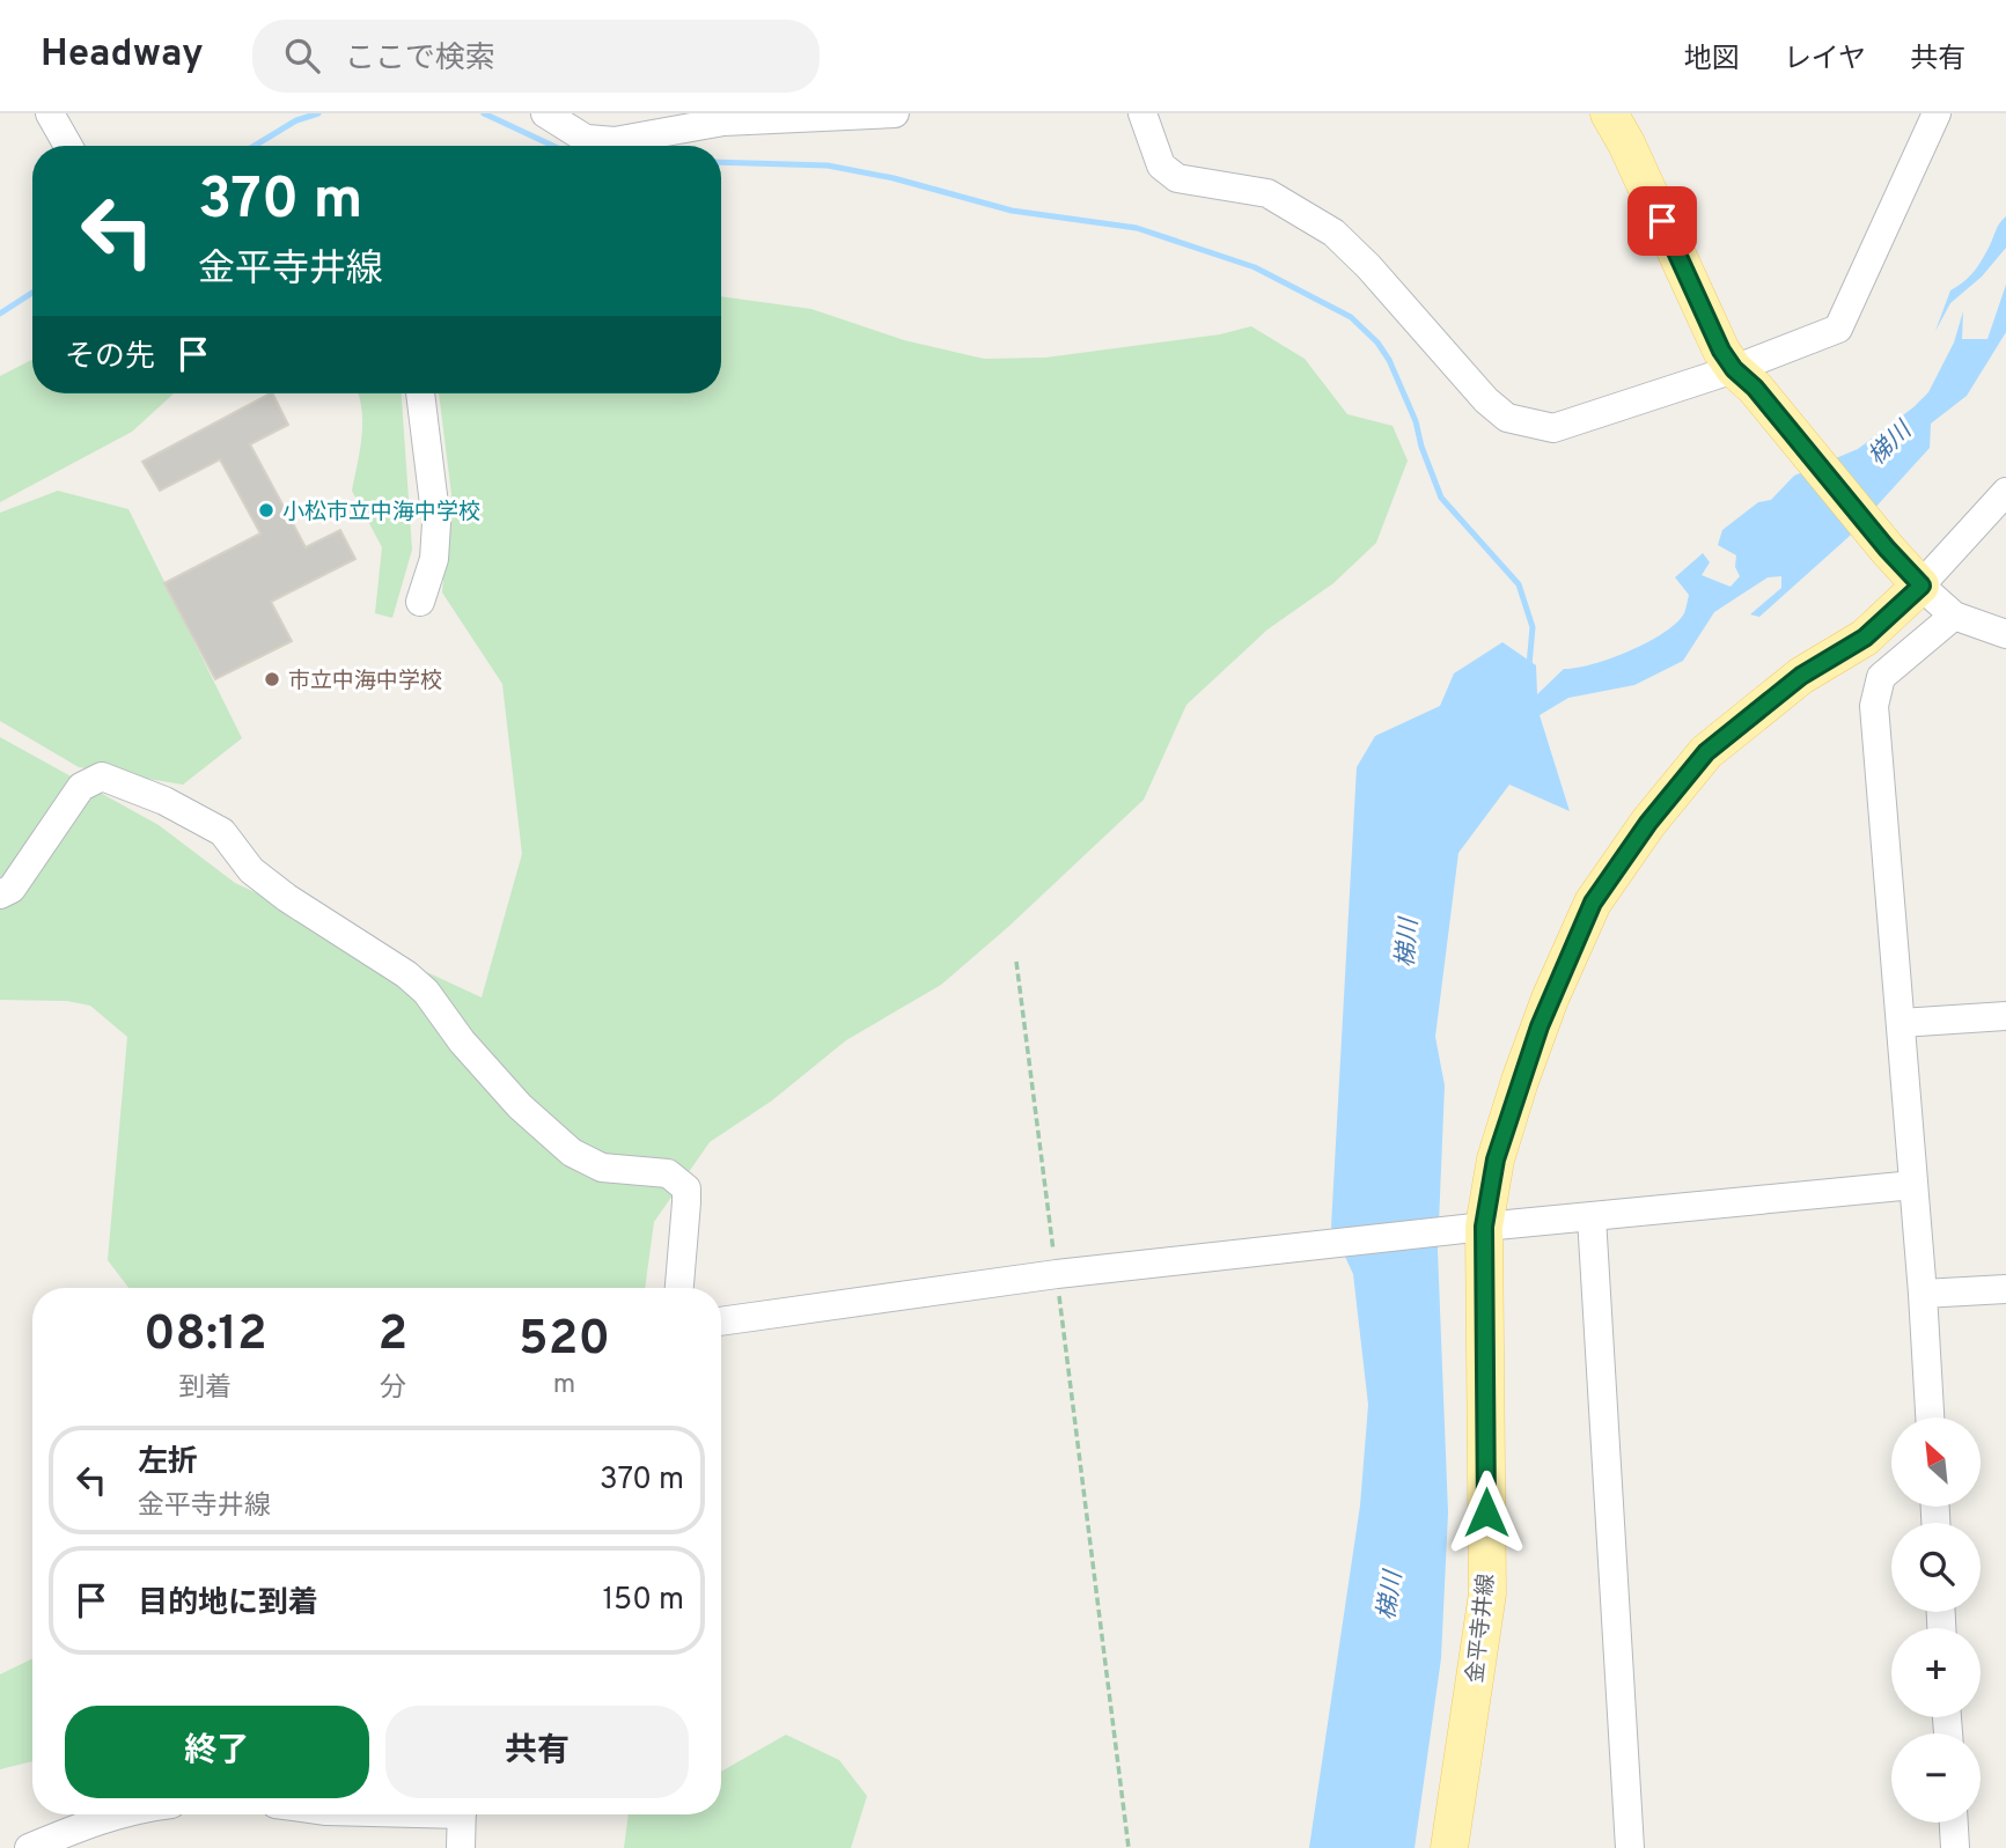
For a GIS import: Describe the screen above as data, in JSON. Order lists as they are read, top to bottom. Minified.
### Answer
{"streets":{"main road":["金平寺井線"]},"water":["梯川"],"places":["小松市立中海中学校","市立中海中学校"],"north":"top left","page":{"header":"Headway","search":"ここで検索","nav":["地図","レイヤ","共有"],"turn":["370 m","金平寺井線"],"then":"その先","eta":["08:12","到着","2","分","520","m"],"map_buttons":["+","−"],"list":[{"name":"左折","note":"金平寺井線","value":"370 m"},{"name":"目的地に到着","value":"150 m"}],"buttons":["終了","共有"]}}
